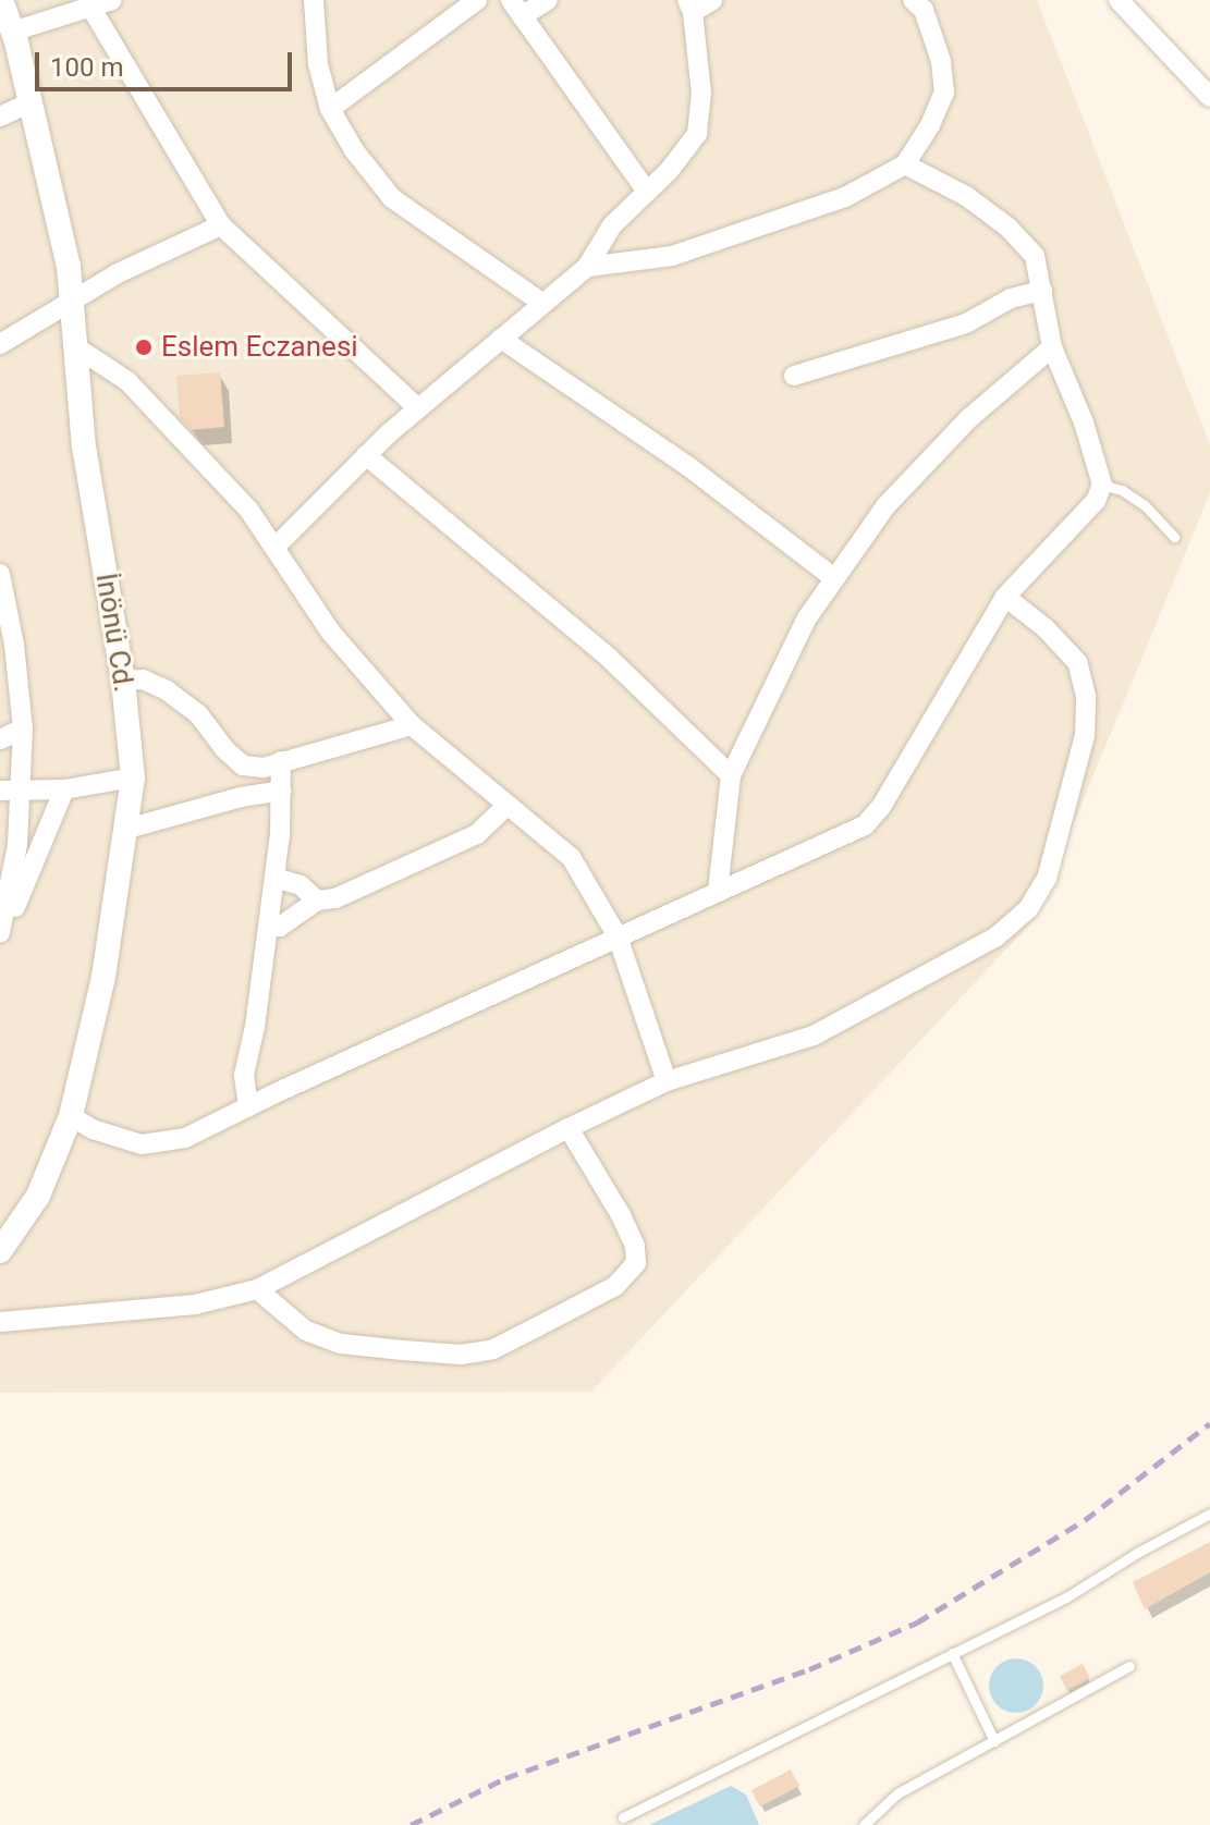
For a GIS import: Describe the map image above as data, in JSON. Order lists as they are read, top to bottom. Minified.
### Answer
{"streets":{"street":["İnönü Cd."]},"places":["Eslem Eczanesi"],"scale_bar":"100 m"}
